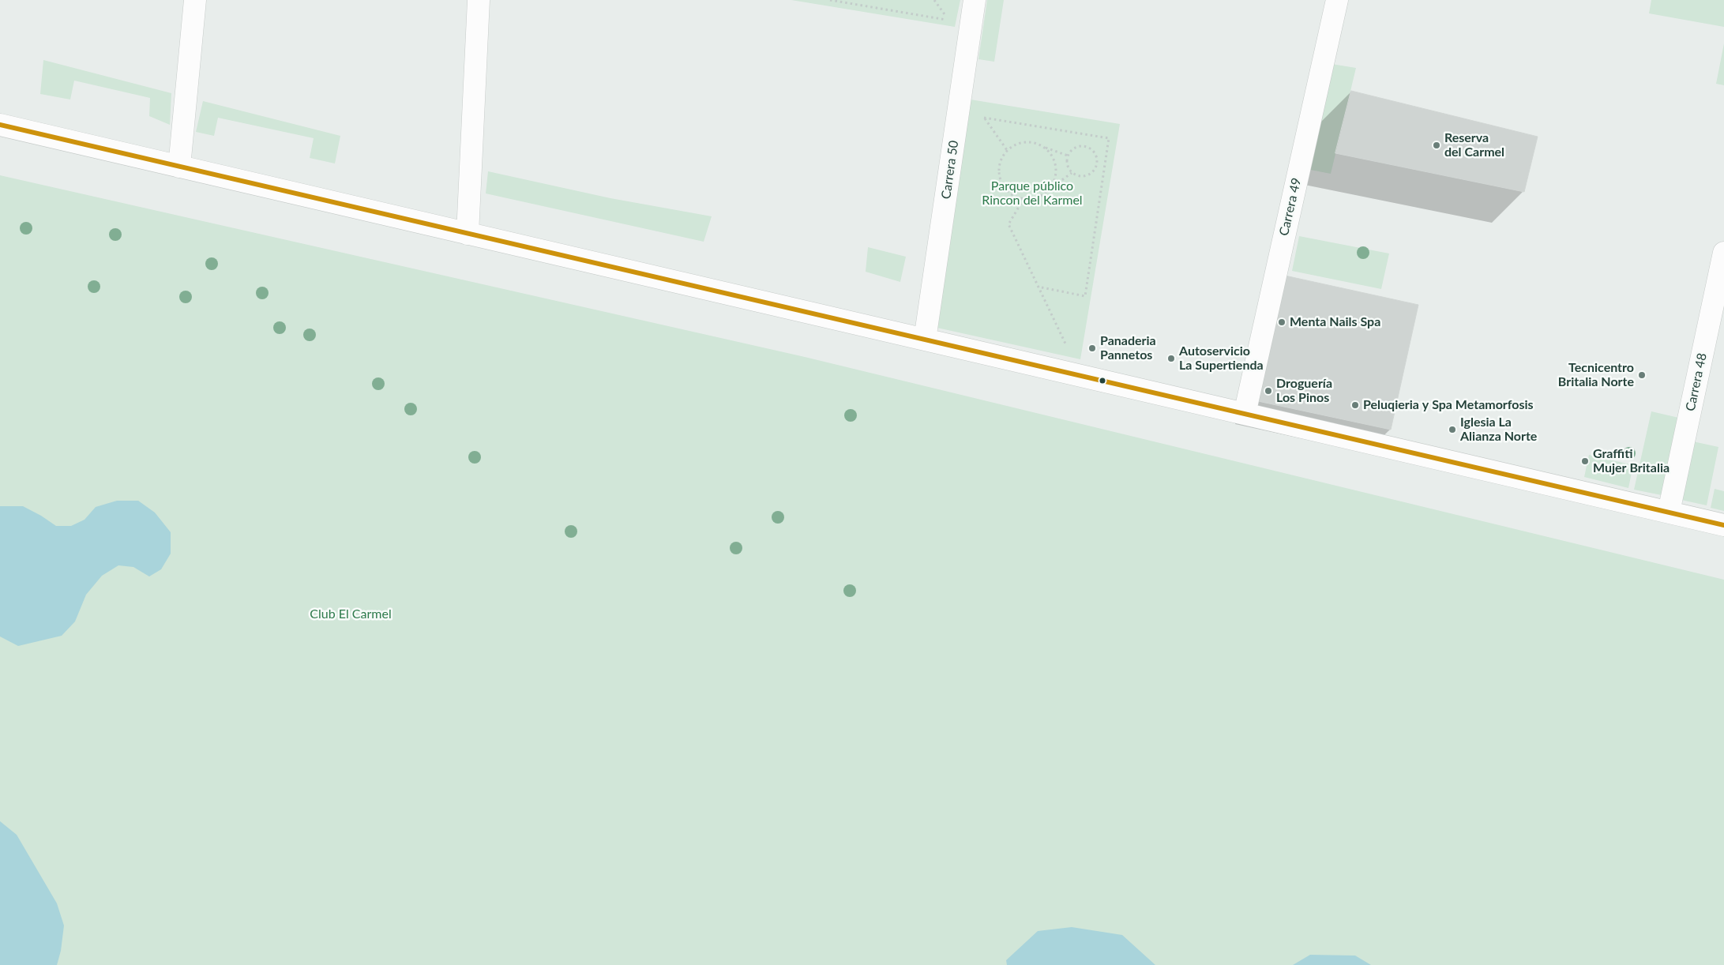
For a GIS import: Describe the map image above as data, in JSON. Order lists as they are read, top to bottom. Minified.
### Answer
{"streets":{"street":["Carrera 50","Carrera 49","Carrera 48"]},"parks":["Parque público Rincon del Karmel","Club El Carmel"],"places":["Reserva del Carmel","Menta Nails Spa","Panaderia Pannetos","Autoservicio La Supertienda","Tecnicentro Britalia Norte","Droguería Los Pinos","Peluqieria y Spa Metamorfosis","Iglesia La Alianza Norte","Graffiti Mujer Britalia"]}
